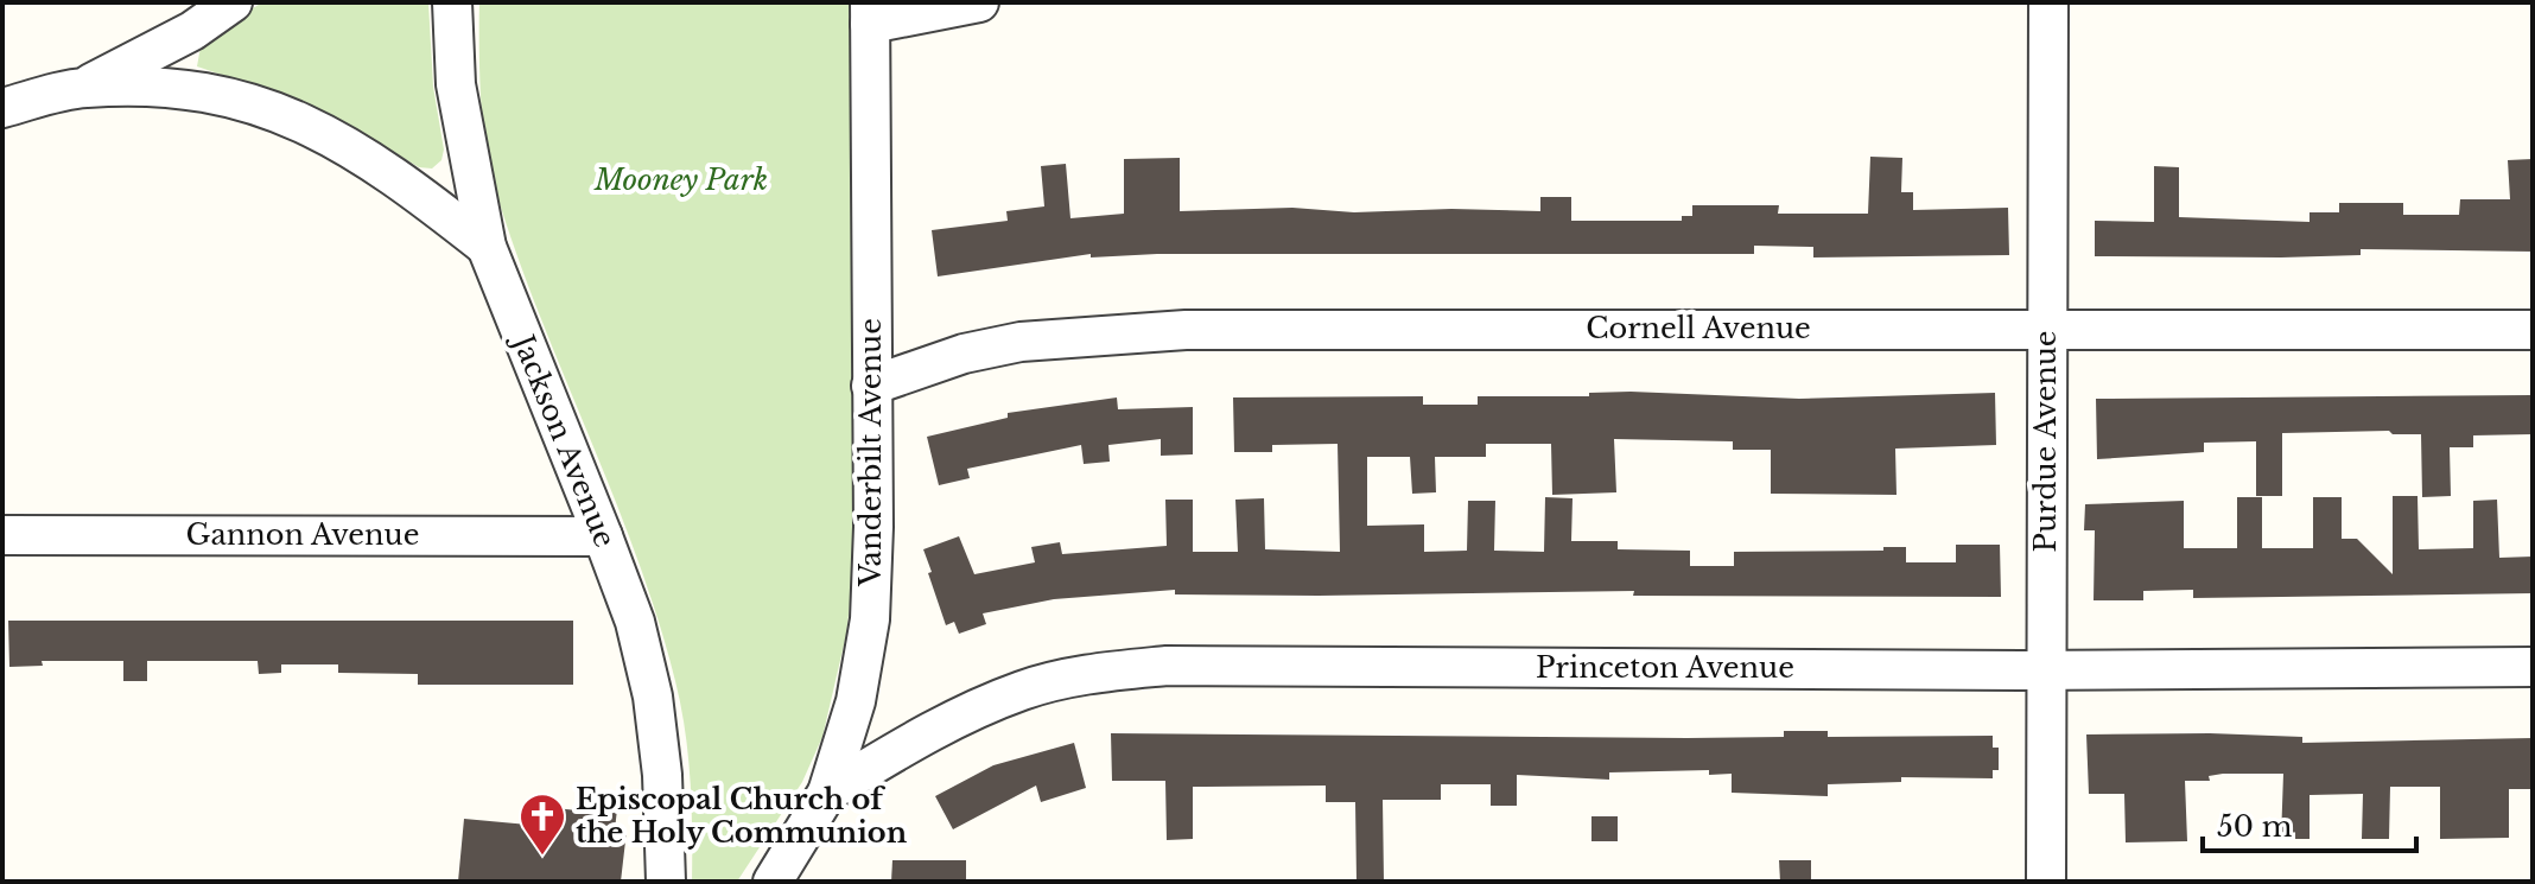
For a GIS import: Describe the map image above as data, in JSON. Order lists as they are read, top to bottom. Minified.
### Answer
{"streets":{"street":["Cornell Avenue","Jackson Avenue","Purdue Avenue","Vanderbilt Avenue","Gannon Avenue","Princeton Avenue"]},"crossings":[["Cornell Avenue","Purdue Avenue"],["Cornell Avenue","Vanderbilt Avenue"],["Jackson Avenue","Gannon Avenue"],["Purdue Avenue","Princeton Avenue"],["Vanderbilt Avenue","Princeton Avenue"]],"parks":["Mooney Park"],"places":{"church":["Episcopal Church of the Holy Communion"]},"scale_bar":"50 m"}
